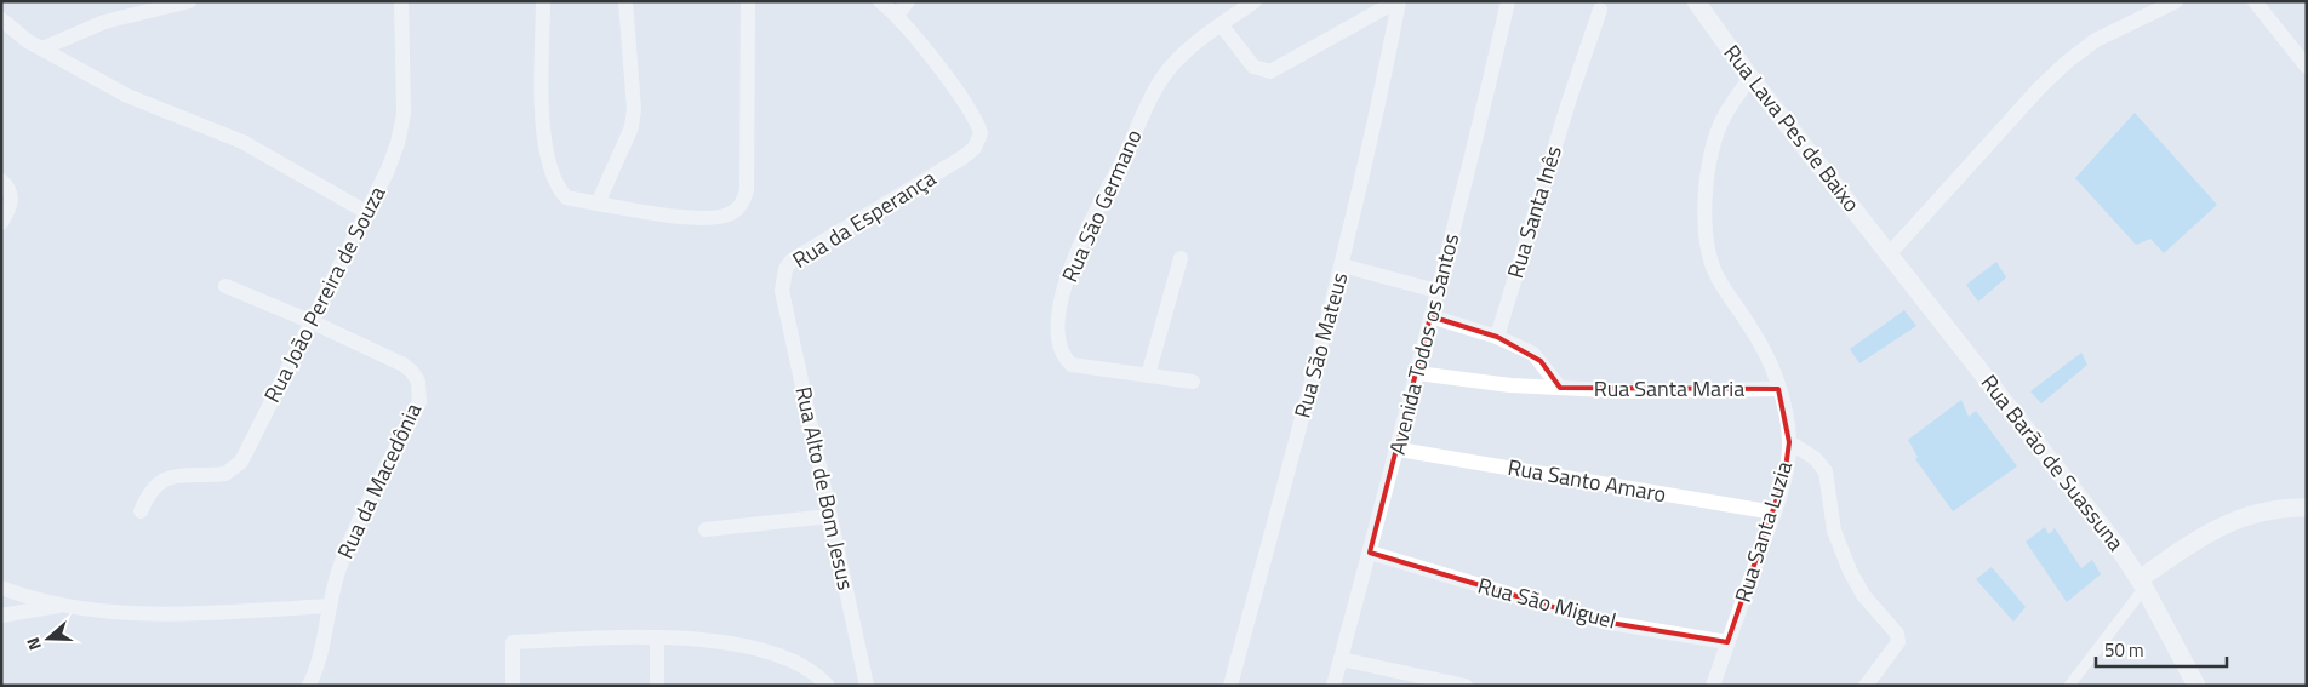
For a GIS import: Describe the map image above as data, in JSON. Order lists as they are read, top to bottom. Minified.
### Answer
{"streets":{"street":["Rua Lava Pes de Baixo","Rua São Germano","Rua Santa Inês","Rua da Esperança","Rua João Pereira de Souza","Avenida Todos os Santos","Rua São Mateus","Rua Santa Maria","Rua Barão de Suassuna","Rua da Macedônia","Rua Santo Amaro","Rua Alto de Bom Jesus","Rua Santa Luzia","Rua São Miguel"]},"crossings":[["Rua Lava Pes de Baixo","Rua Barão de Suassuna"],["Rua Lava Pes de Baixo","Rua Santa Luzia"],["Rua da Esperança","Rua Alto de Bom Jesus"],["Rua João Pereira de Souza","Rua da Macedônia"],["Avenida Todos os Santos","Rua Santa Maria"],["Avenida Todos os Santos","Rua Santo Amaro"],["Avenida Todos os Santos","Rua São Miguel"],["Rua Santa Maria","Rua Santa Luzia"],["Rua Santo Amaro","Rua Santa Luzia"],["Rua Santa Luzia","Rua São Miguel"]],"scale_bar":"50 m","north":"left"}
